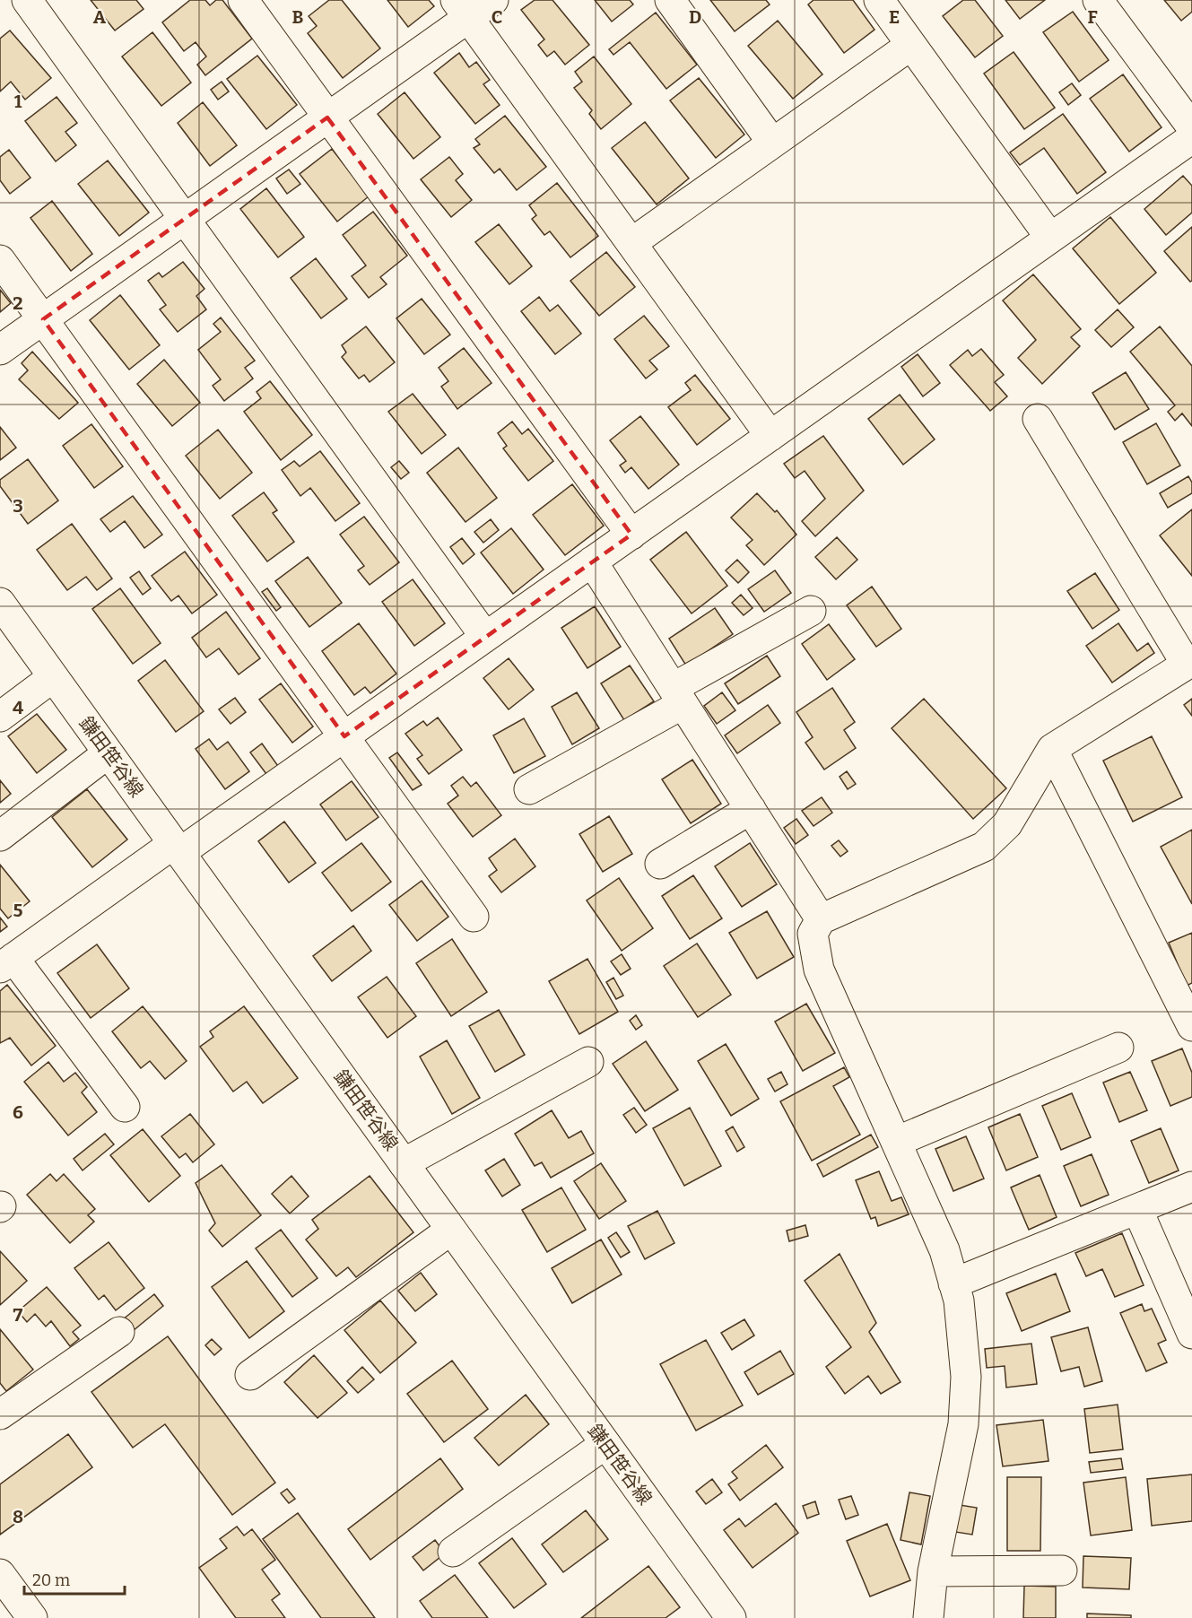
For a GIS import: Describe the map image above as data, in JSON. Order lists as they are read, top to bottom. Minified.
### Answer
{"streets":{"street":["鎌田笹谷線"]},"scale_bar":"20 m","grid":{"columns":["A","B","C","D","E","F"],"rows":["1","2","3","4","5","6","7","8"]}}
